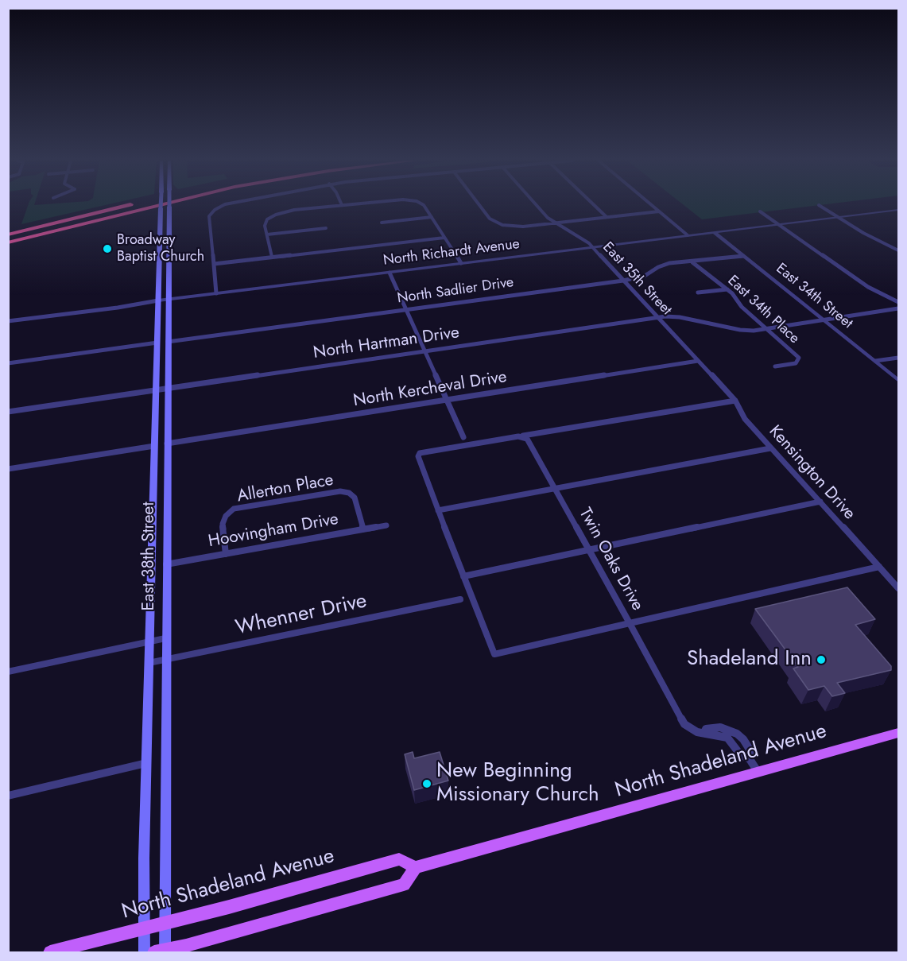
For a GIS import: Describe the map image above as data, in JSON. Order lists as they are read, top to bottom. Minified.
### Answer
{"streets":{"main road":["East 38th Street","North Shadeland Avenue"],"street":["North Richardt Avenue","East 35th Street","North Sadlier Drive","East 34th Street","East 34th Place","North Hartman Drive","North Kercheval Drive","Kensington Drive","Allerton Place","Hoovingham Drive","Twin Oaks Drive","Whenner Drive"]},"crossings":[["North Richardt Avenue","East 35th Street"],["North Richardt Avenue","East 34th Street"],["North Richardt Avenue","East 38th Street"],["East 35th Street","North Sadlier Drive"],["East 35th Street","North Hartman Drive"],["East 35th Street","North Kercheval Drive"],["East 35th Street","Kensington Drive"],["North Sadlier Drive","East 34th Street"],["North Sadlier Drive","East 34th Place"],["North Sadlier Drive","East 38th Street"],["East 34th Street","North Hartman Drive"],["East 34th Place","North Hartman Drive"],["North Hartman Drive","East 38th Street"],["North Kercheval Drive","East 38th Street"],["Allerton Place","Hoovingham Drive"],["Hoovingham Drive","East 38th Street"],["East 38th Street","Whenner Drive"],["East 38th Street","North Shadeland Avenue"],["Twin Oaks Drive","North Shadeland Avenue"]],"places":["Broadway Baptist Church","Shadeland Inn","New Beginning Missionary Church"]}
